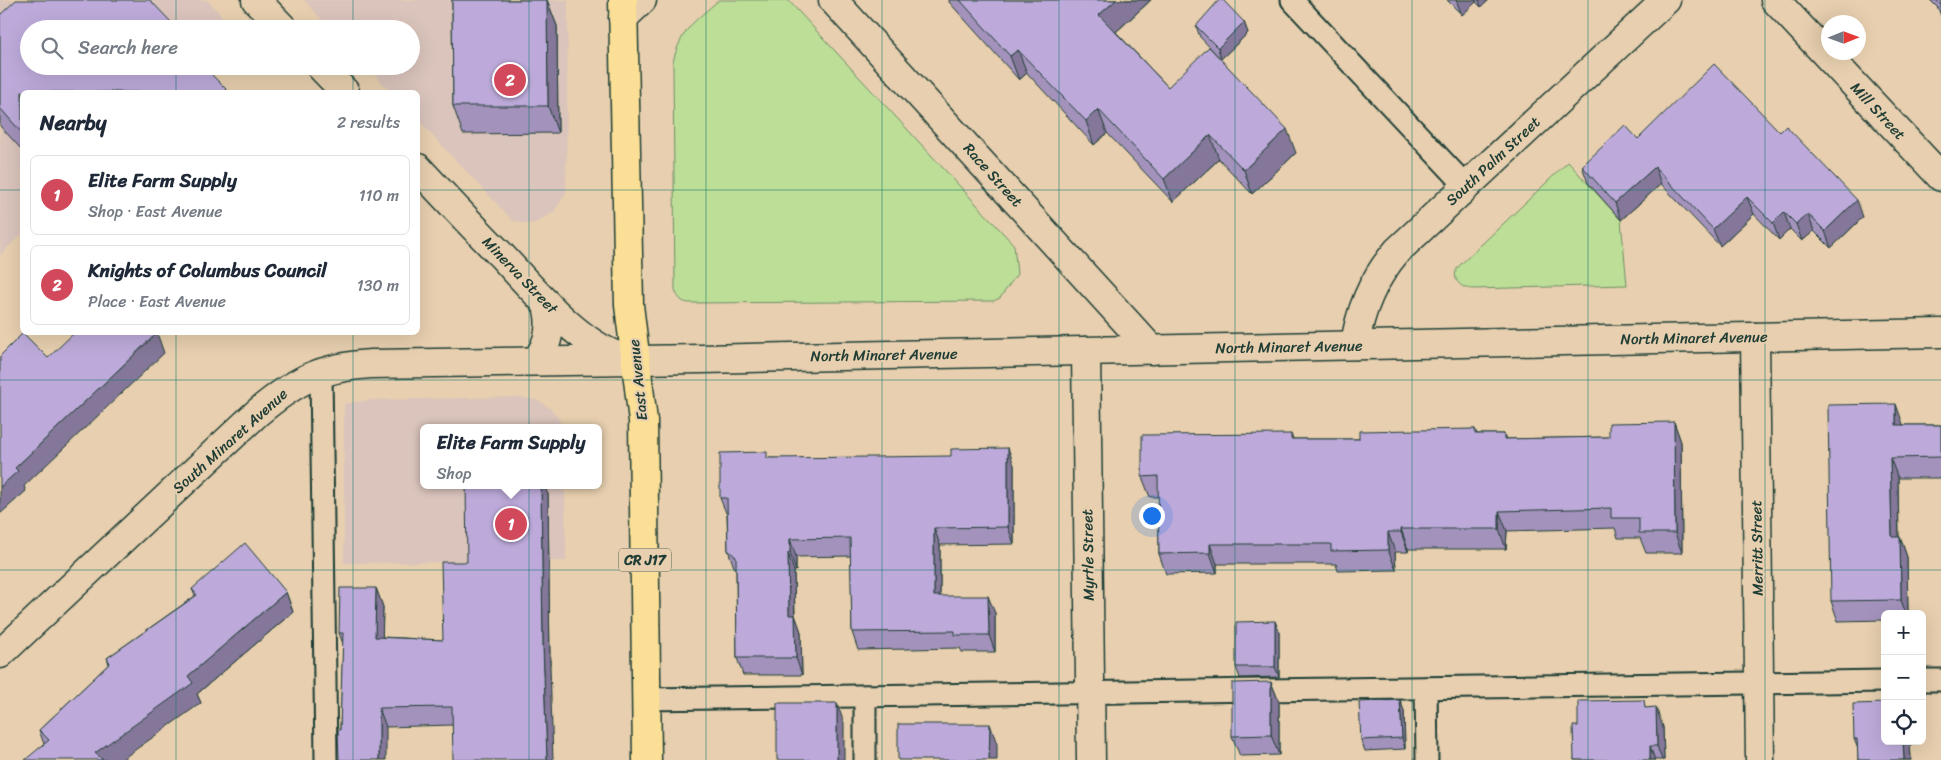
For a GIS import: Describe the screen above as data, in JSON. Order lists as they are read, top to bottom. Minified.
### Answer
{"streets":{"main road":["East Avenue","CR J17"],"street":["Mill Street","South Palm Street","Race Street","Minerva Street","North Minaret Avenue","South Minaret Avenue","Merritt Street","Myrtle Street"]},"crossings":[["South Palm Street","North Minaret Avenue"],["Race Street","North Minaret Avenue"],["Minerva Street","North Minaret Avenue"],["Minerva Street","East Avenue"],["Minerva Street","South Minaret Avenue"],["North Minaret Avenue","East Avenue"],["North Minaret Avenue","South Minaret Avenue"],["North Minaret Avenue","Merritt Street"],["North Minaret Avenue","Myrtle Street"],["East Avenue","South Minaret Avenue"]],"north":"right","page":{"search":"Search here","pins":["2","1"],"heading":["Nearby","2 results"],"list":[{"mark":"1","name":"Elite Farm Supply","note":"Shop · East Avenue","value":"110 m"},{"mark":"2","name":"Knights of Columbus Council","note":"Place · East Avenue","value":"130 m"}],"popup":["Elite Farm Supply","Shop"],"map_buttons":["+","−"]}}
